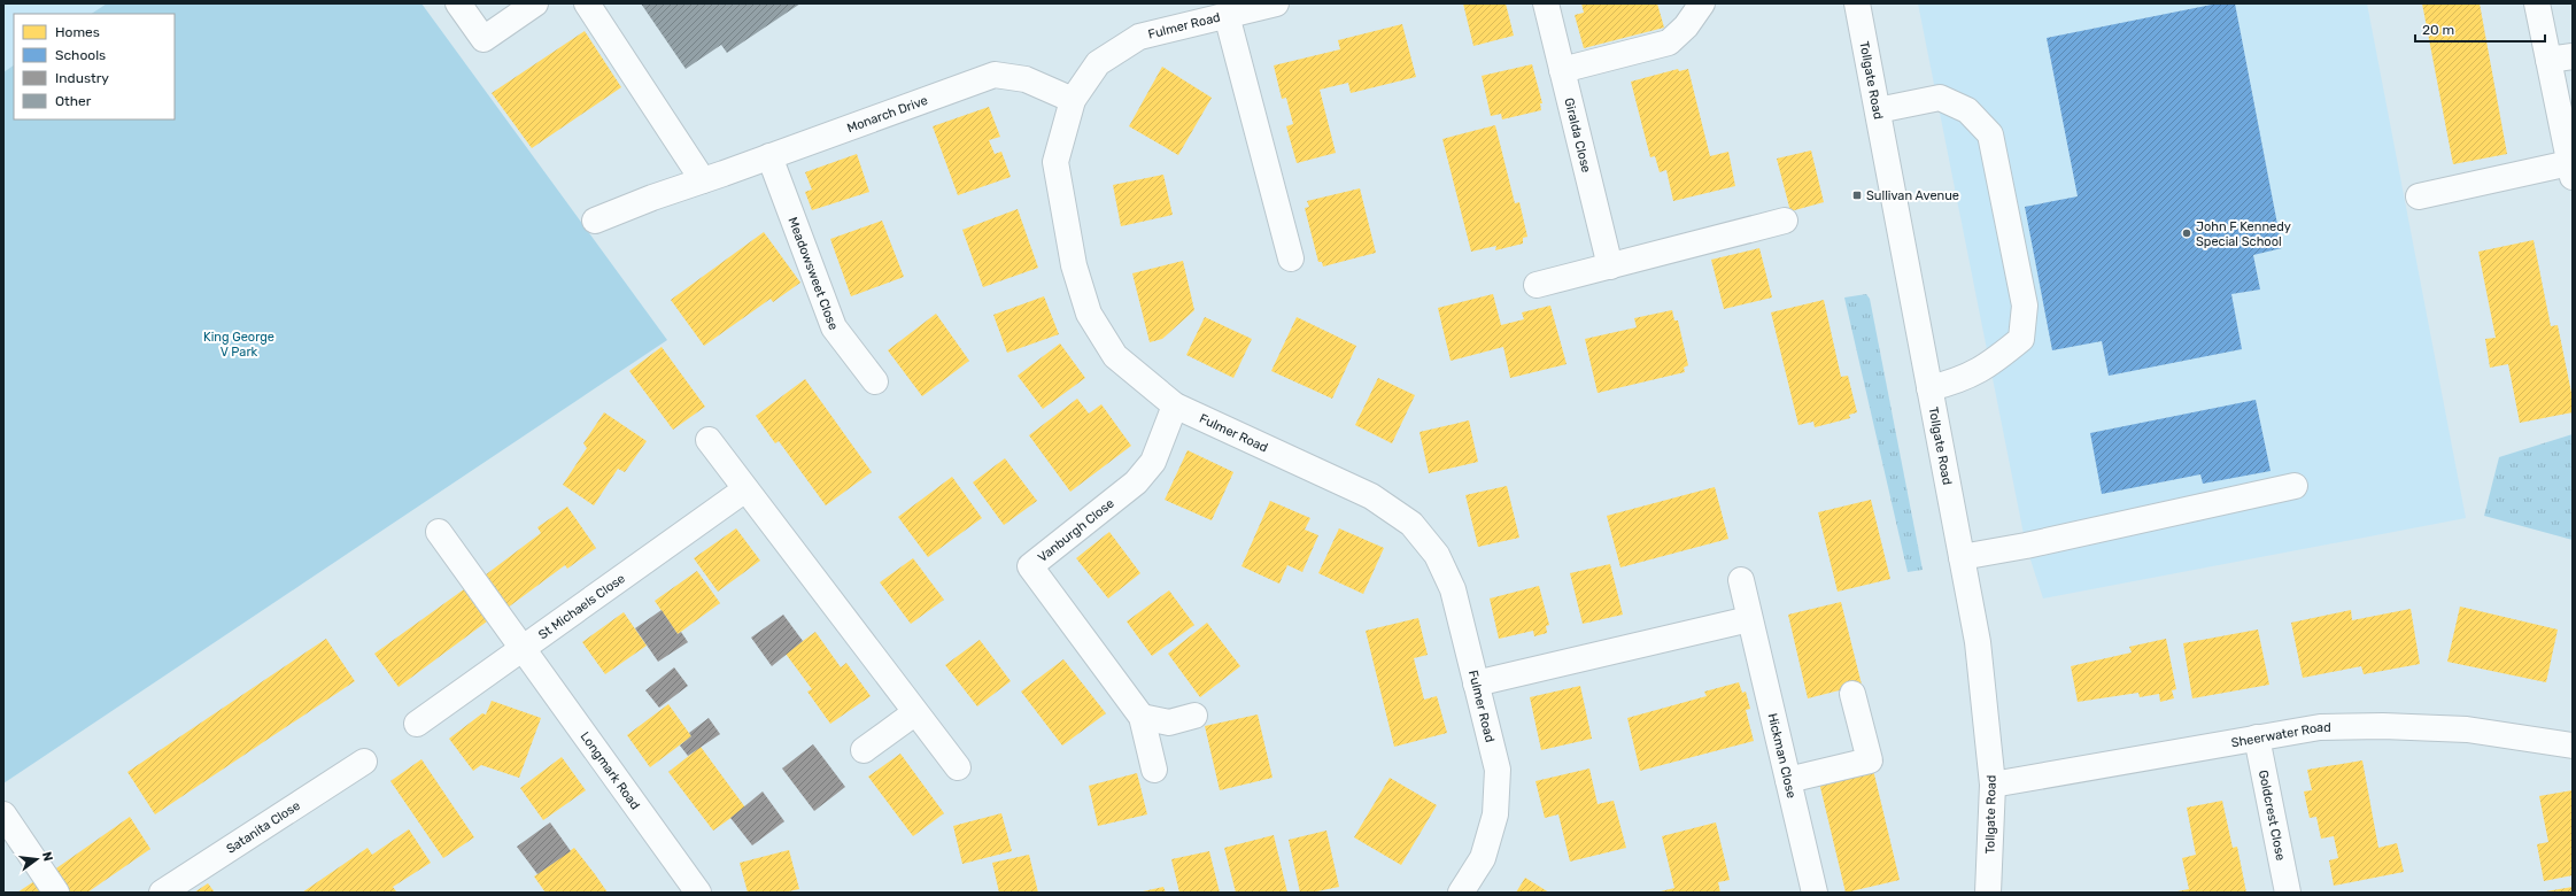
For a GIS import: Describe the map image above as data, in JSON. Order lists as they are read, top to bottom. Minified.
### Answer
{"streets":{"street":["Fulmer Road","Tollgate Road","Monarch Drive","Giralda Close","Meadowsweet Close","Vanburgh Close","St Michaels Close","Sheerwater Road","Hickman Close","Longmark Road","Goldcrest Close","Satanita Close"]},"crossings":[["Fulmer Road","Monarch Drive"],["Fulmer Road","Vanburgh Close"],["Tollgate Road","Sheerwater Road"],["Monarch Drive","Meadowsweet Close"],["St Michaels Close","Longmark Road"],["Sheerwater Road","Goldcrest Close"]],"parks":["King George V Park"],"places":{"transit":["Sullivan Avenue"],"other":["John F Kennedy Special School"]},"legend":["Homes","Schools","Industry","Other"],"scale_bar":"20 m","north":"right"}
